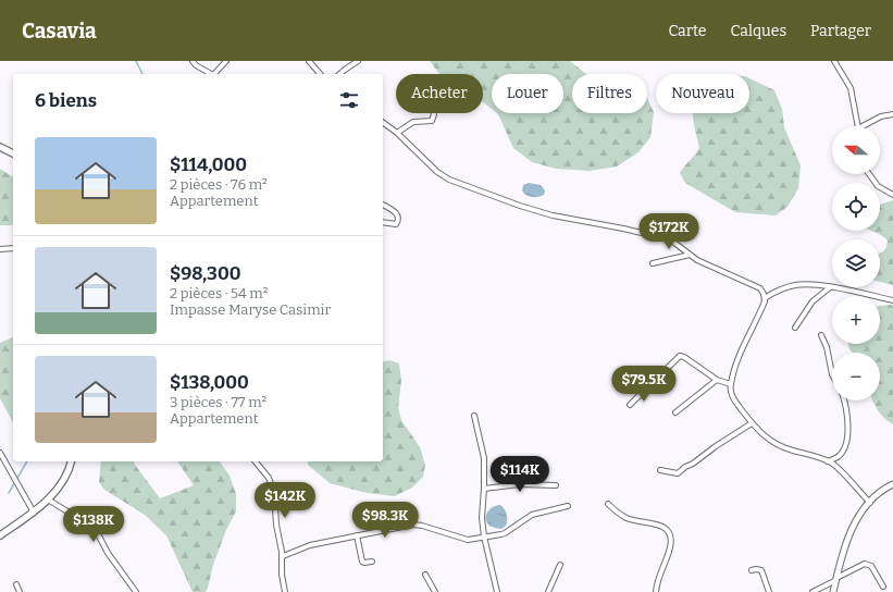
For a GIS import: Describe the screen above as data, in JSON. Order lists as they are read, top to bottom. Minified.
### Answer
{"north":"left","page":{"header":"Casavia","nav":["Carte","Calques","Partager"],"chip":["Acheter","Louer","Filtres","Nouveau"],"heading":"6 biens","map_buttons":["+","−"],"list":[{"name":"$114,000","note":"2 pièces · 76 m² · Appartement"},{"name":"$98,300","note":"2 pièces · 54 m² · Impasse Maryse Casimir"},{"name":"$138,000","note":"3 pièces · 77 m² · Appartement"}],"price":["$172K","$79.5K","$114K","$142K","$98.3K","$138K"]}}
